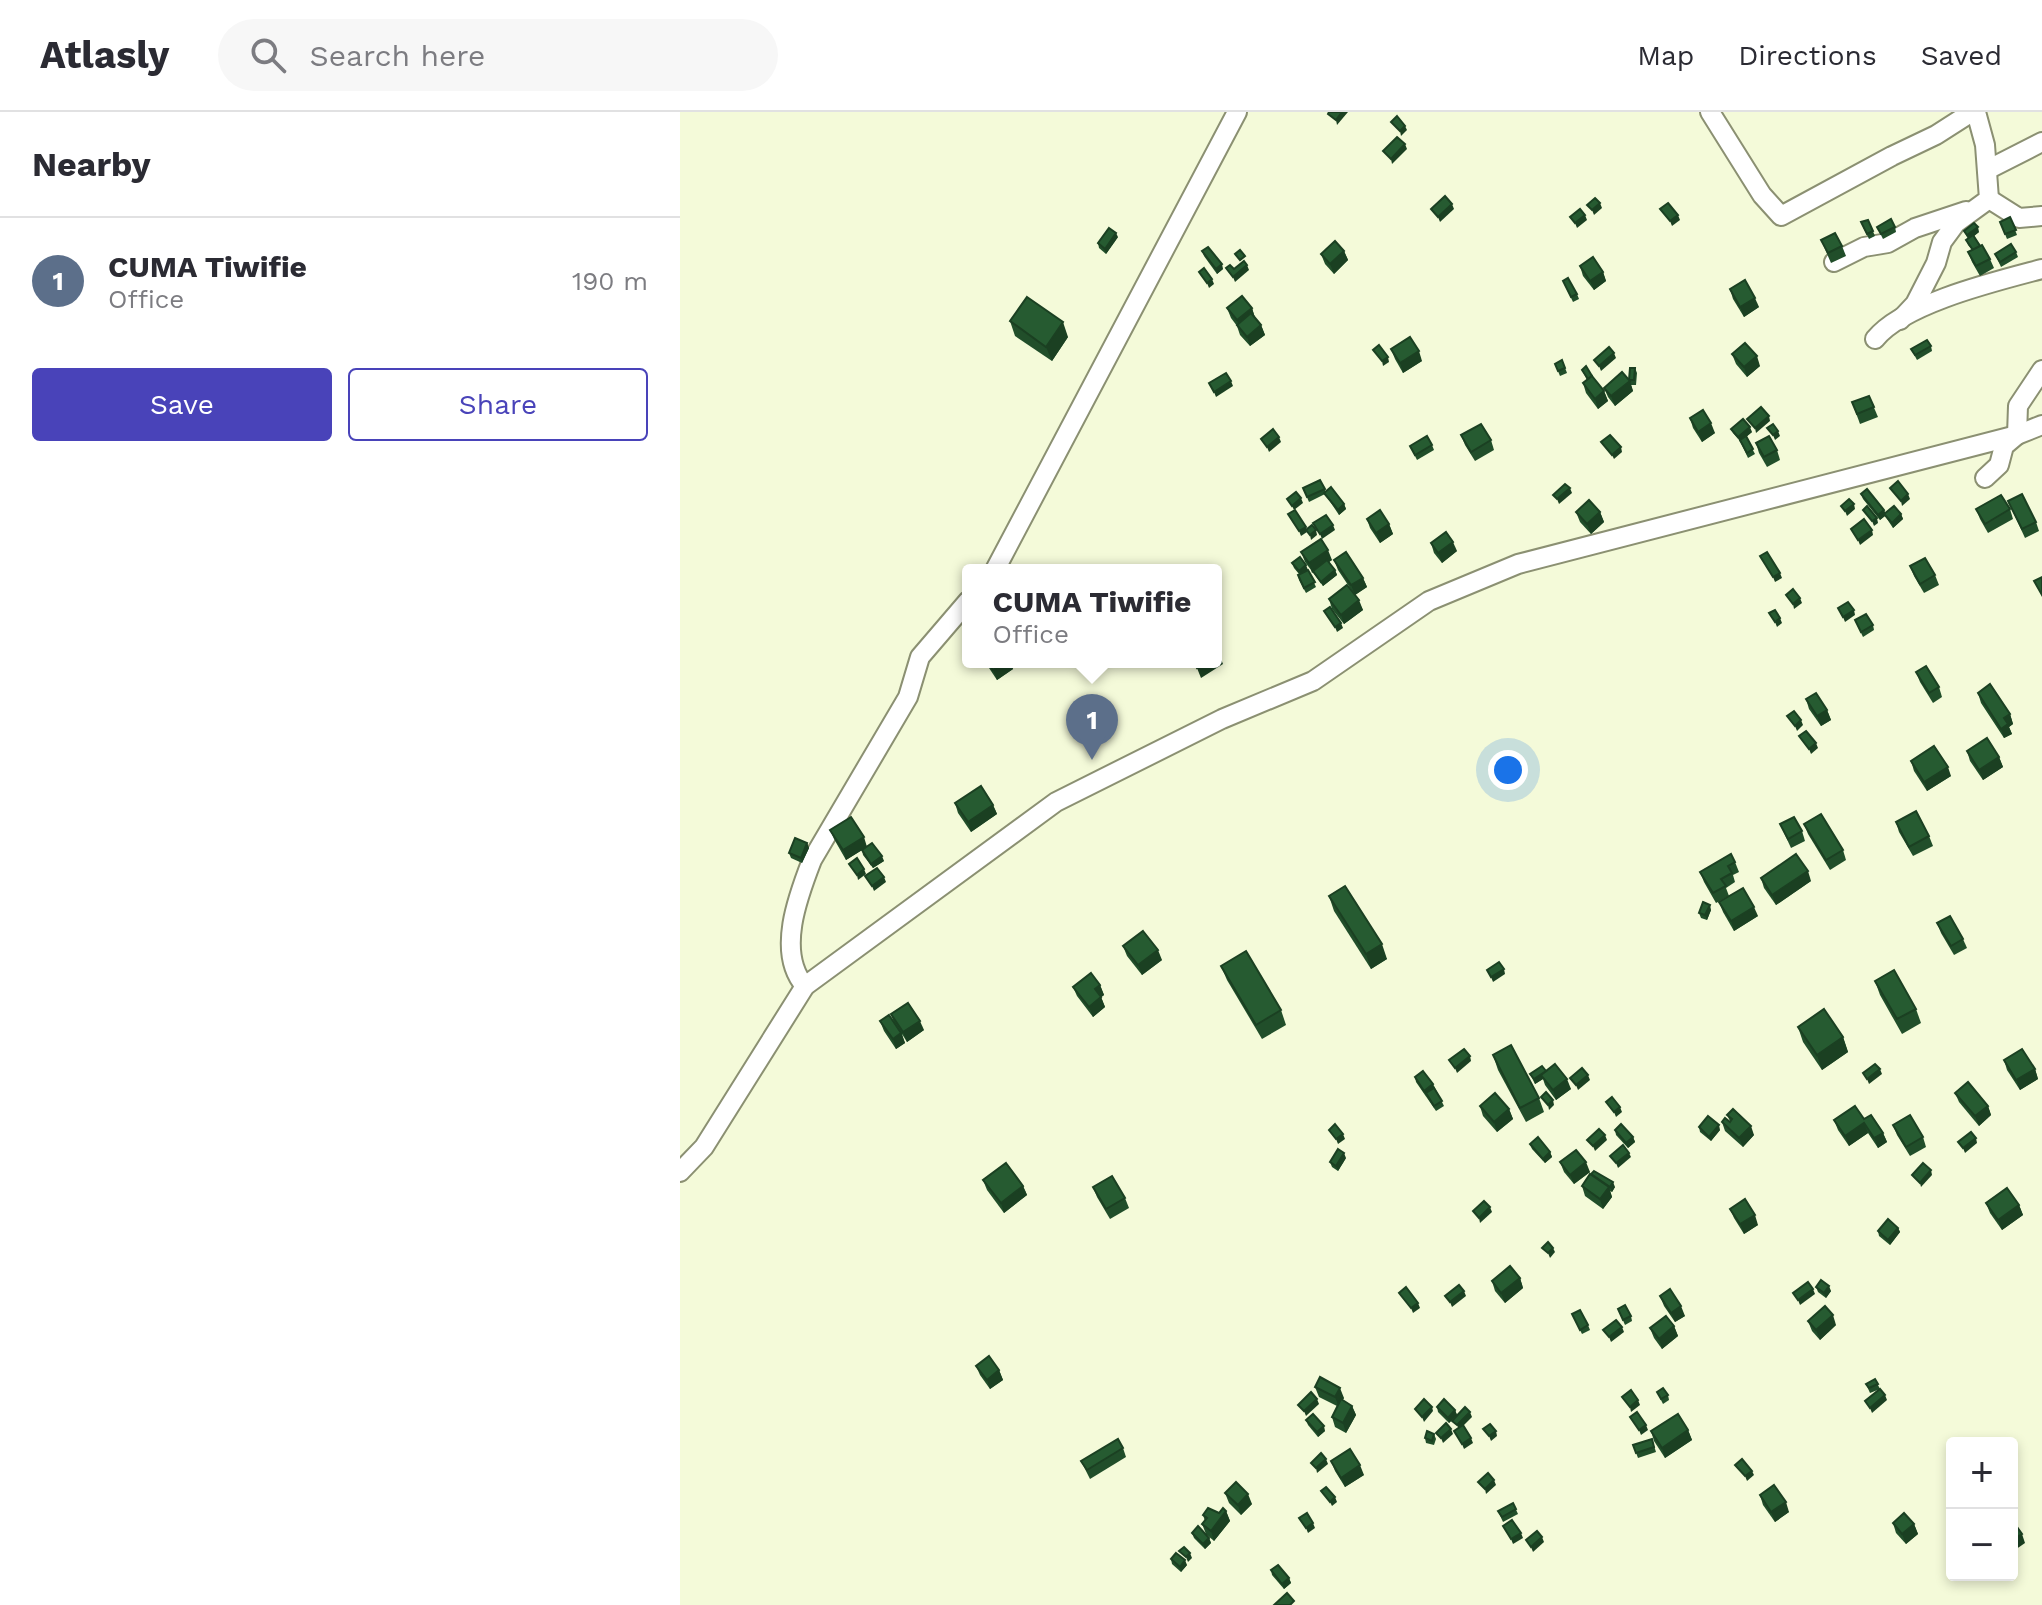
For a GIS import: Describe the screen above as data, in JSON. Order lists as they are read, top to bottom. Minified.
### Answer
{"page":{"header":"Atlasly","search":"Search here","nav":["Map","Directions","Saved"],"heading":"Nearby","list":[{"mark":"1","name":"CUMA Tiwifie","note":"Office","value":"190 m"}],"buttons":["Save","Share"],"popup":["CUMA Tiwifie","Office"],"pins":"1","map_buttons":["+","−"]}}
